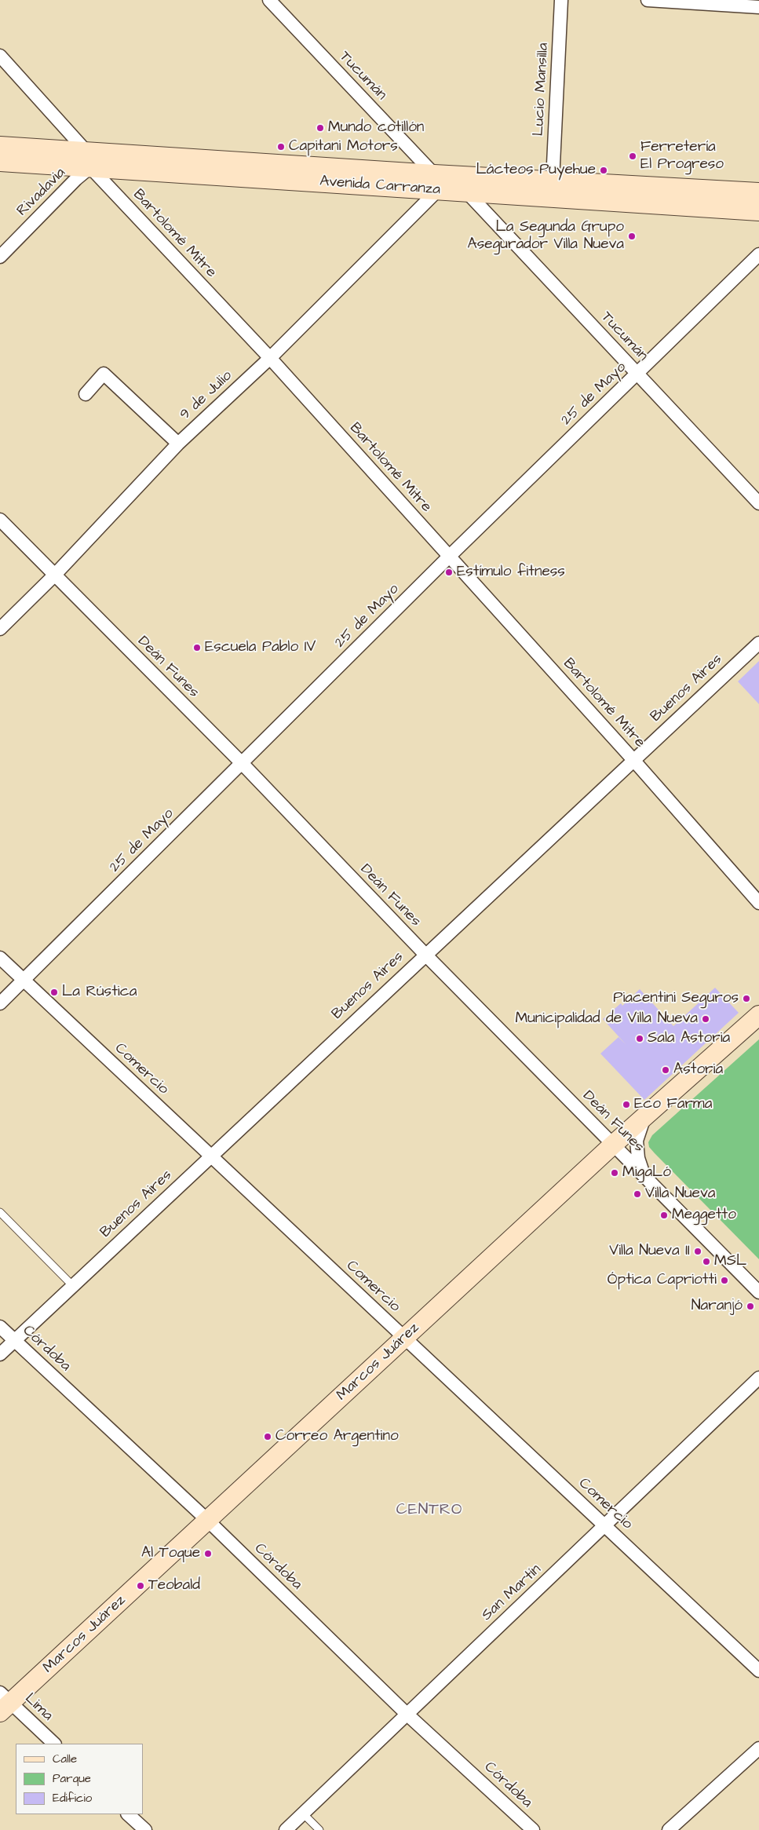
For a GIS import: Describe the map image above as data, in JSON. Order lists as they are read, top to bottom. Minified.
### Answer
{"streets":{"main road":["Avenida Carranza","Marcos Juárez"],"street":["Tucumán","Lucio Mansilla","Rivadavia","Bartolomé Mitre","25 de Mayo","9 de Julio","Deán Funes","Buenos Aires","Comercio","Córdoba","San Martín","Lima"]},"crossings":[["Tucumán","Avenida Carranza"],["Tucumán","25 de Mayo"],["Tucumán","9 de Julio"],["Lucio Mansilla","Avenida Carranza"],["Avenida Carranza","Rivadavia"],["Avenida Carranza","Bartolomé Mitre"],["Avenida Carranza","9 de Julio"],["Rivadavia","Bartolomé Mitre"],["Bartolomé Mitre","25 de Mayo"],["Bartolomé Mitre","9 de Julio"],["Bartolomé Mitre","Buenos Aires"],["25 de Mayo","Deán Funes"],["25 de Mayo","Comercio"],["9 de Julio","Deán Funes"],["Deán Funes","Buenos Aires"],["Deán Funes","Marcos Juárez"],["Buenos Aires","Comercio"],["Buenos Aires","Córdoba"],["Comercio","Marcos Juárez"],["Comercio","San Martín"],["Córdoba","Marcos Juárez"],["Córdoba","San Martín"],["Marcos Juárez","Lima"]],"districts":["CENTRO"],"places":["Mundo cotillón","Capitani Motors","Ferretería El Progreso","Lácteos Puyehue","La Segunda Grupo Asegurador Villa Nueva","Estímulo fitness","Escuela Pablo IV","La Rústica","Piacentini Seguros","Municipalidad de Villa Nueva","Sala Astoria","Astoria","Eco Farma","MigaLó","Villa Nueva","Meggetto","Villa Nueva II","MSL","Óptica Capriotti","Naranjó","Correo Argentino","Al Toque","Teobald"],"legend":["Calle","Parque","Edificio"]}
